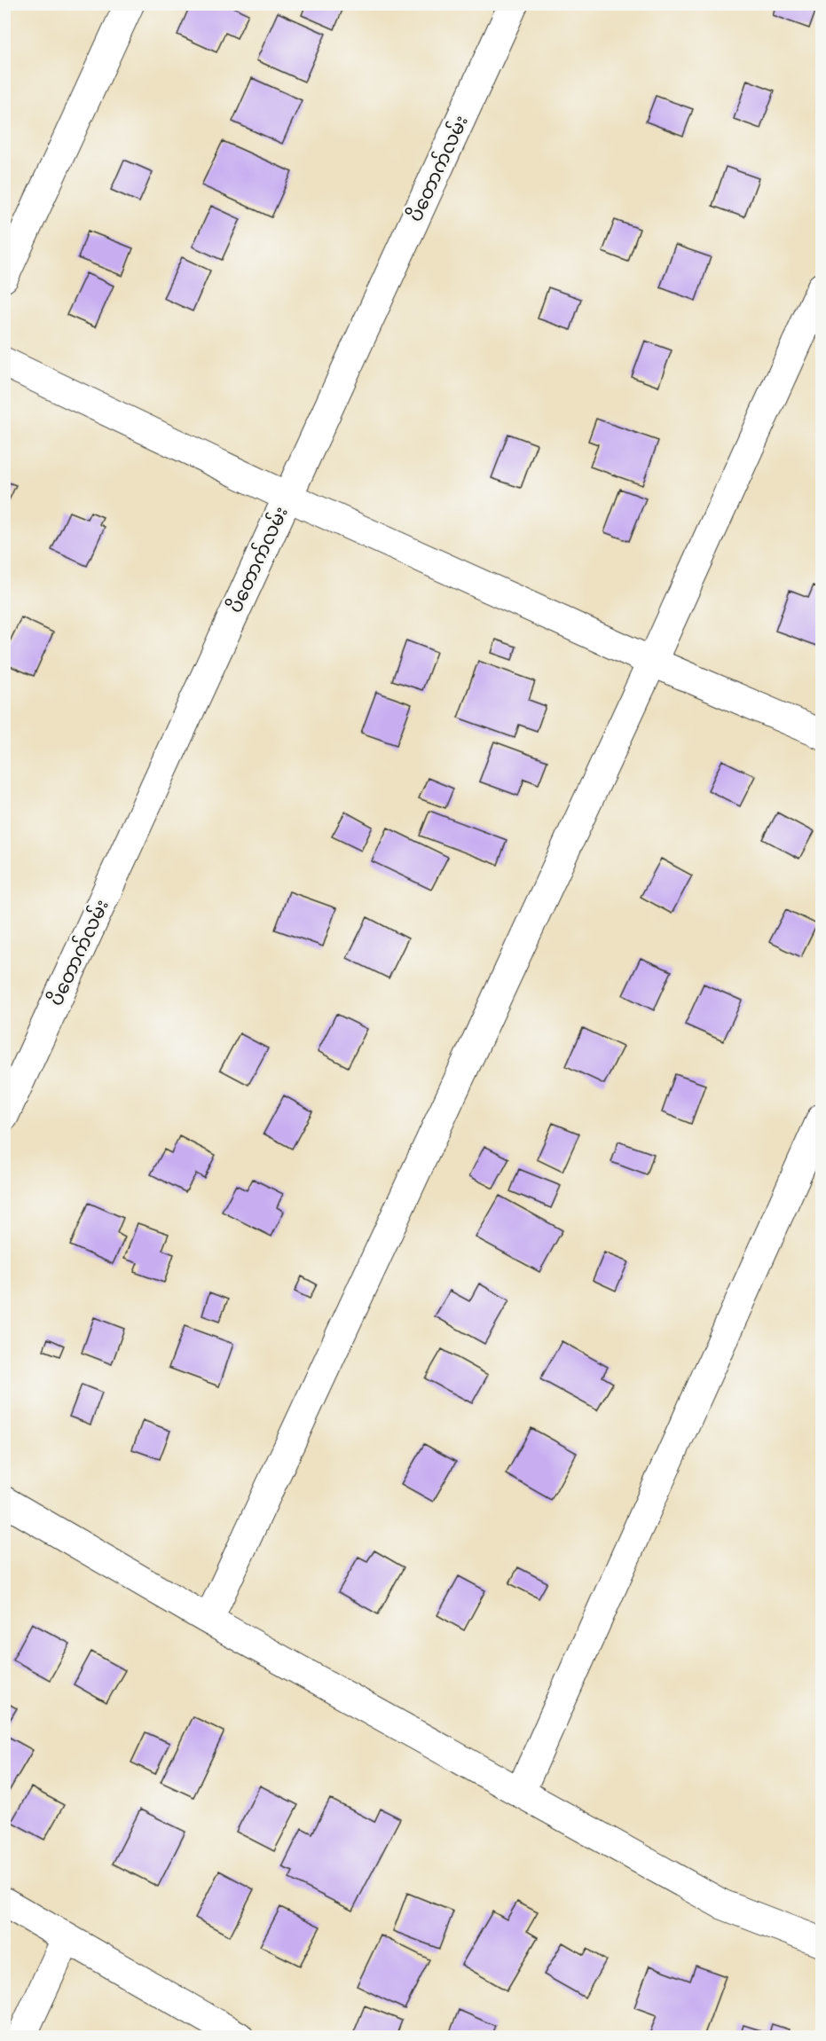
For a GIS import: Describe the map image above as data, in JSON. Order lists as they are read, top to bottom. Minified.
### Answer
{"streets":{"street":["ပိတောက်လမ်း"]}}
